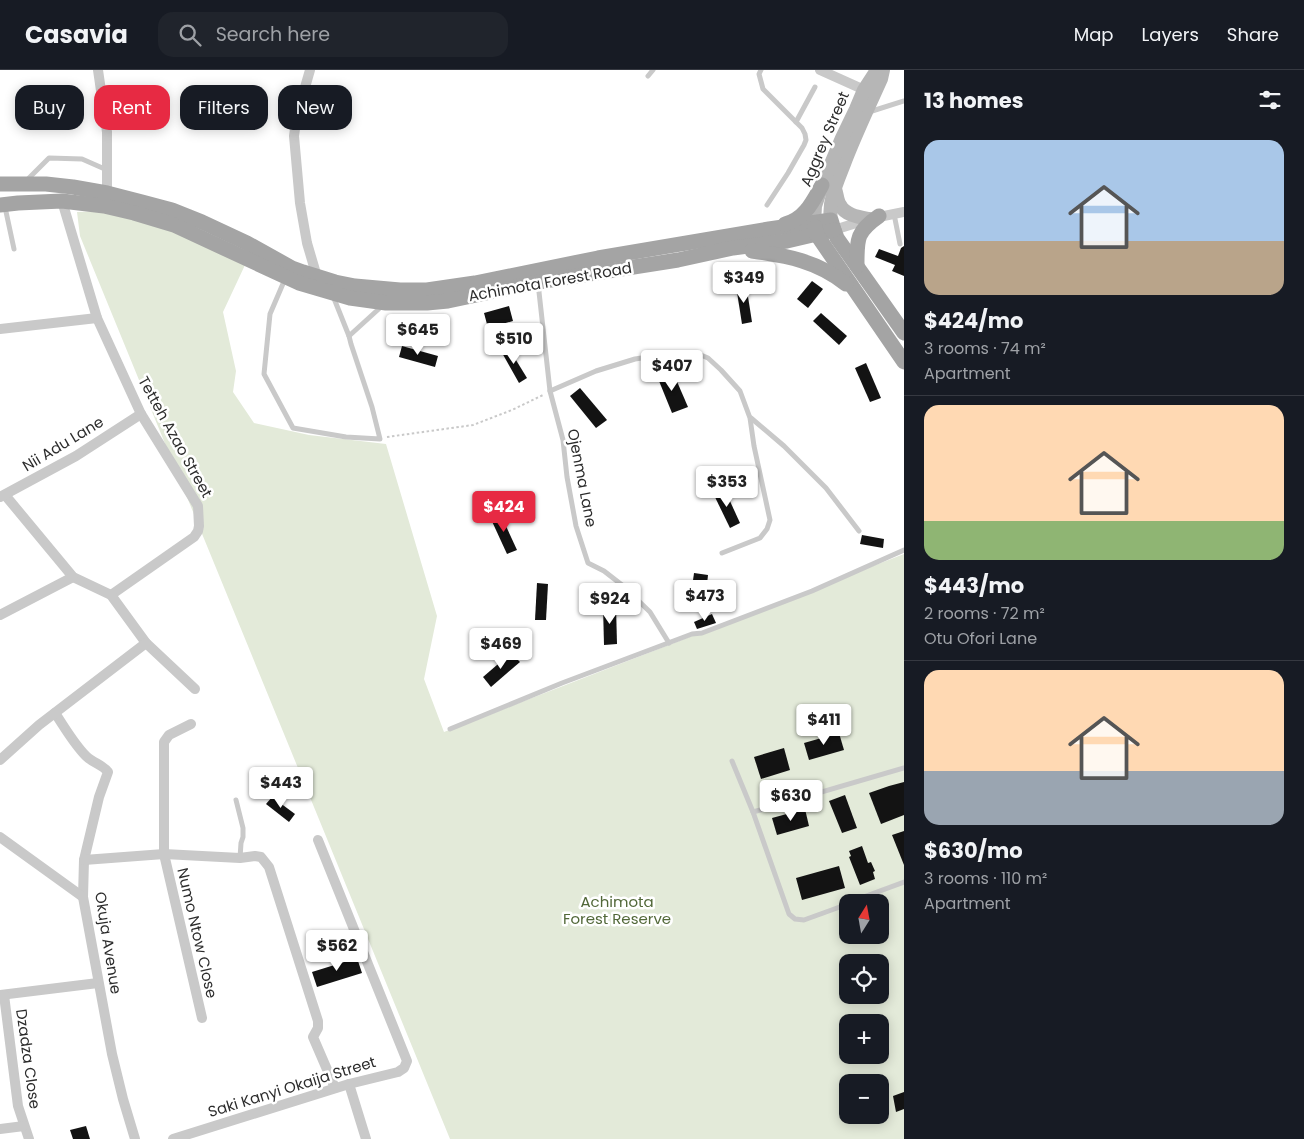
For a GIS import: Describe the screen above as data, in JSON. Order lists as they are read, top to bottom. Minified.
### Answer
{"streets":{"main road":["Aggrey Street","Achimota Forest Road"],"street":["Tetteh Azao Street","Nii Adu Lane","Numo Ntow Close","Okuja Avenue","Dzadza Close","Saki Kanyi Okaija Street"],"lane":["Ojenma Lane"]},"crossings":[["Aggrey Street","Achimota Forest Road"],["Achimota Forest Road","Tetteh Azao Street"],["Achimota Forest Road","Ojenma Lane"],["Tetteh Azao Street","Nii Adu Lane"]],"parks":["Achimota Forest Reserve"],"north":"top","page":{"header":"Casavia","search":"Search here","nav":["Map","Layers","Share"],"heading":"13 homes","chip":["Buy","Rent","Filters","New"],"list":[{"name":"$424/mo","note":"3 rooms · 74 m² · Apartment"},{"name":"$443/mo","note":"2 rooms · 72 m² · Otu Ofori Lane"},{"name":"$630/mo","note":"3 rooms · 110 m² · Apartment"}],"price":["$349","$645","$510","$407","$353","$424","$473","$924","$469","$411","$443","$630","$562"],"map_buttons":["+","−"]}}
